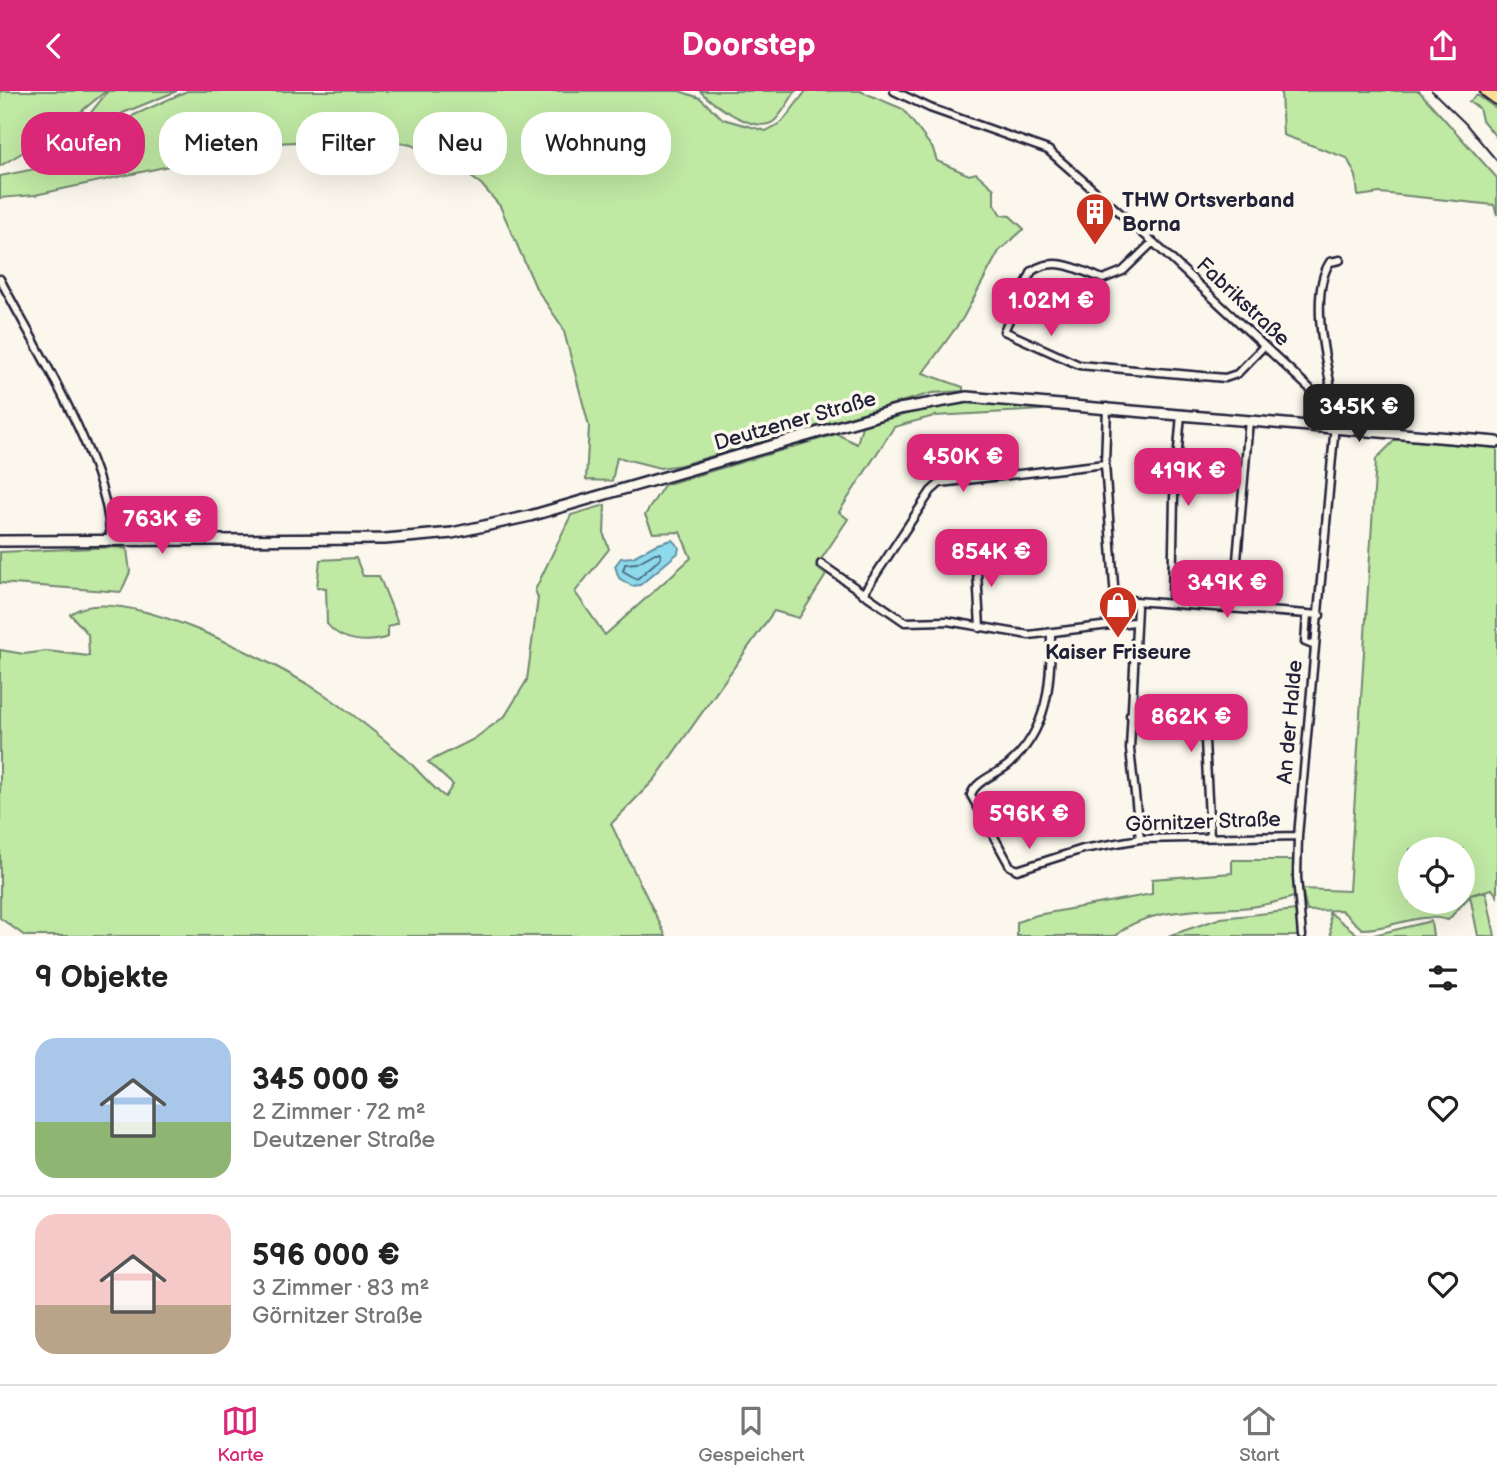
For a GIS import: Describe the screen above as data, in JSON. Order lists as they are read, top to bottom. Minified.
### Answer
{"streets":{"main road":["Deutzener Straße"],"street":["Fabrikstraße","An der Halde","Görnitzer Straße"]},"crossings":[["Fabrikstraße","Deutzener Straße"],["Fabrikstraße","An der Halde"],["Deutzener Straße","An der Halde"],["An der Halde","Görnitzer Straße"]],"places":{"building":["THW Ortsverband Borna"],"shop":["Kaiser Friseure"]},"page":{"header":"Doorstep","chip":["Kaufen","Mieten","Filter","Neu","Wohnung"],"price":["1.02M €","345K €","450K €","419K €","763K €","854K €","349K €","862K €","596K €"],"heading":"9 Objekte","list":[{"name":"345 000 €","note":"2 Zimmer · 72 m² · Deutzener Straße"},{"name":"596 000 €","note":"3 Zimmer · 83 m² · Görnitzer Straße"}],"tabs":["Karte","Gespeichert","Start"]}}
